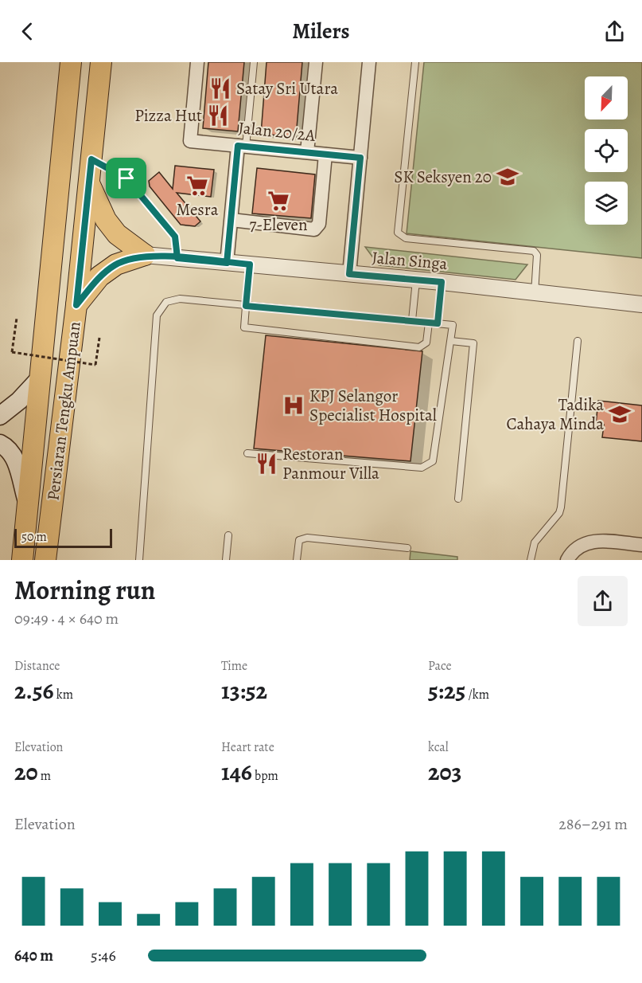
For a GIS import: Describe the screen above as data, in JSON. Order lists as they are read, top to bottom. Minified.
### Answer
{"streets":{"main road":["Persiaran Tengku Ampuan"],"street":["Jalan 20/2A","Jalan Singa"]},"places":{"restaurant":["Satay Sri Utara","Pizza Hut","Restoran Panmour Villa"],"school or university":["SK Seksyen 20","Tadika Cahaya Minda"],"supermarket":["Mesra","7-Eleven"],"hospital":["KPJ Selangor Specialist Hospital"]},"scale_bar":"50 m","north":"bottom left","page":{"header":"Milers","scale":"50 m","heading":["Morning run","09:49 · 4 × 640 m"],"stats":[["Distance","2.56 km"],["Time","13:52"],["Pace","5:25 /km"],["Elevation","20 m"],["Heart rate","146 bpm"],["kcal","203"]],"chart":["Elevation","286–291 m"],"list":[{"name":"640 m","note":"5:46"}]}}
